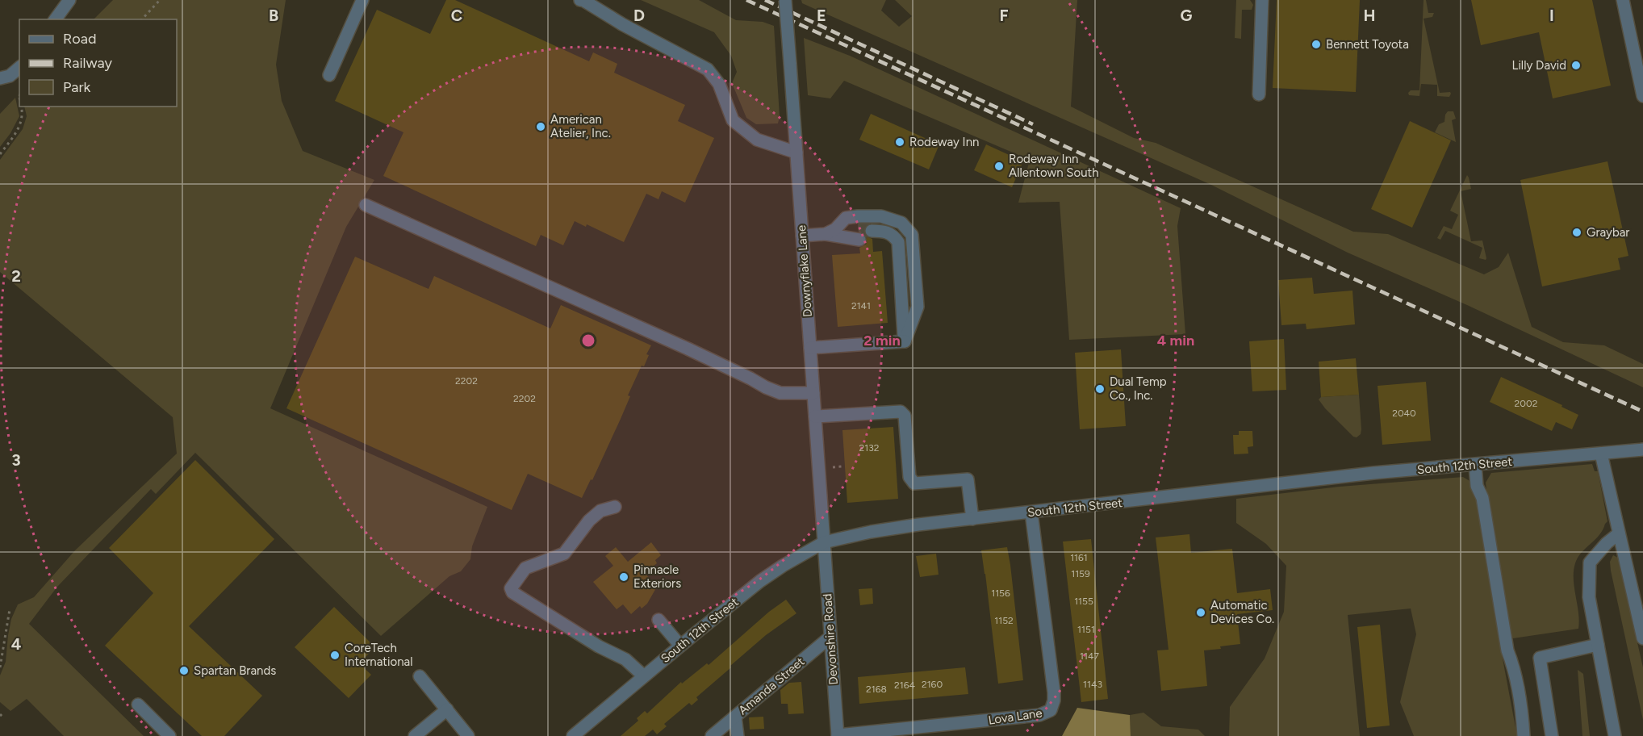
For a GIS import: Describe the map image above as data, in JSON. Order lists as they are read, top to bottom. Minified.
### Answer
{"streets":{"street":["Downyflake Lane","South 12th Street","Devonshire Road","Amanda Street","Lova Lane"]},"crossings":[["Downyflake Lane","South 12th Street"],["Downyflake Lane","Devonshire Road"],["South 12th Street","Devonshire Road"],["South 12th Street","Lova Lane"],["Devonshire Road","Amanda Street"],["Devonshire Road","Lova Lane"]],"places":["Bennett Toyota","Lilly David","American Atelier, Inc.","Rodeway Inn","Rodeway Inn Allentown South","Graybar","Dual Temp Co., Inc.","Pinnacle Exteriors","Automatic Devices Co.","CoreTech International","Spartan Brands"],"house_numbers":["2141","2202","2202","2002","2040","2132","1161","1159","1156","1155","1152","1151","1147","2160","1143","2164","2168"],"legend":["Road","Railway","Park"],"grid":{"columns":["B","C","D","E","F","G","H","I"],"rows":["2","3","4"]},"rings":["2 min","4 min"]}
